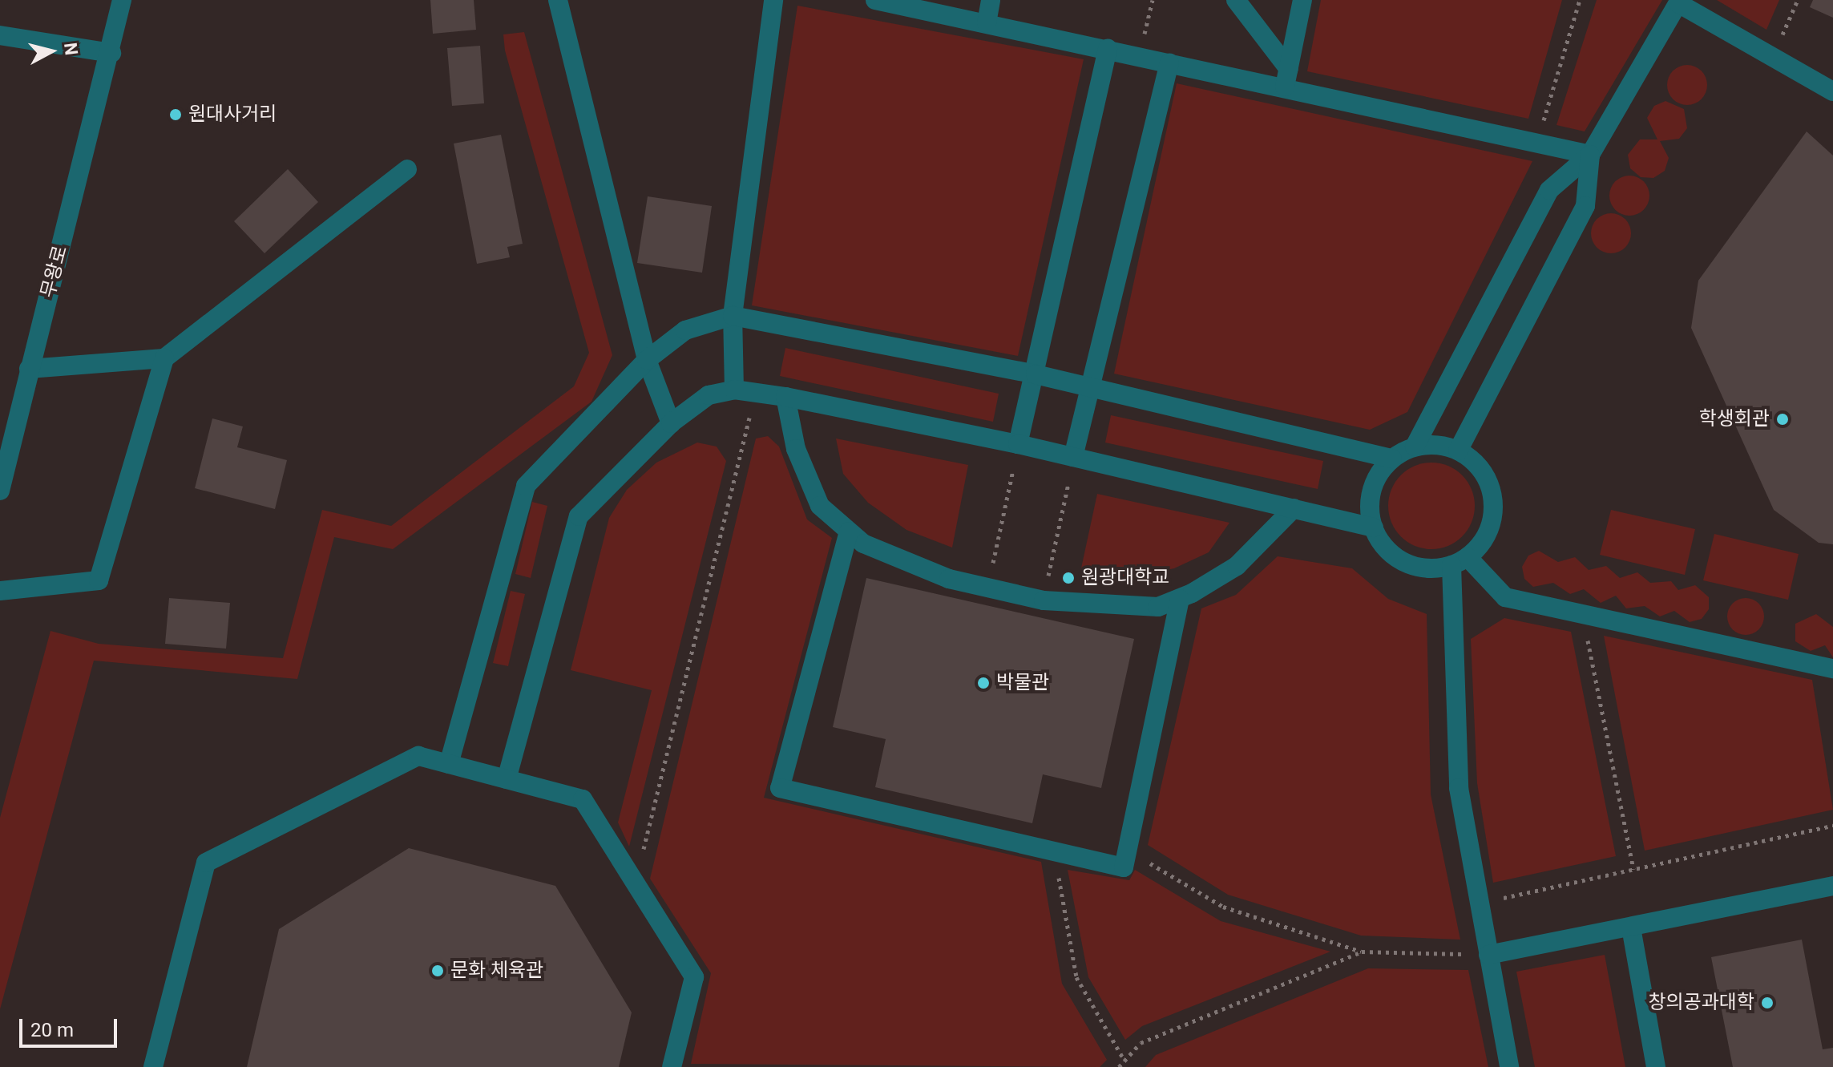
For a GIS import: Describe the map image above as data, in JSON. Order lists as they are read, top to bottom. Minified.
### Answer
{"streets":{"street":["무왕로"]},"places":["원대사거리","학생회관","원광대학교","박물관","문화 체육관","창의공과대학"],"scale_bar":"20 m","north":"right"}
